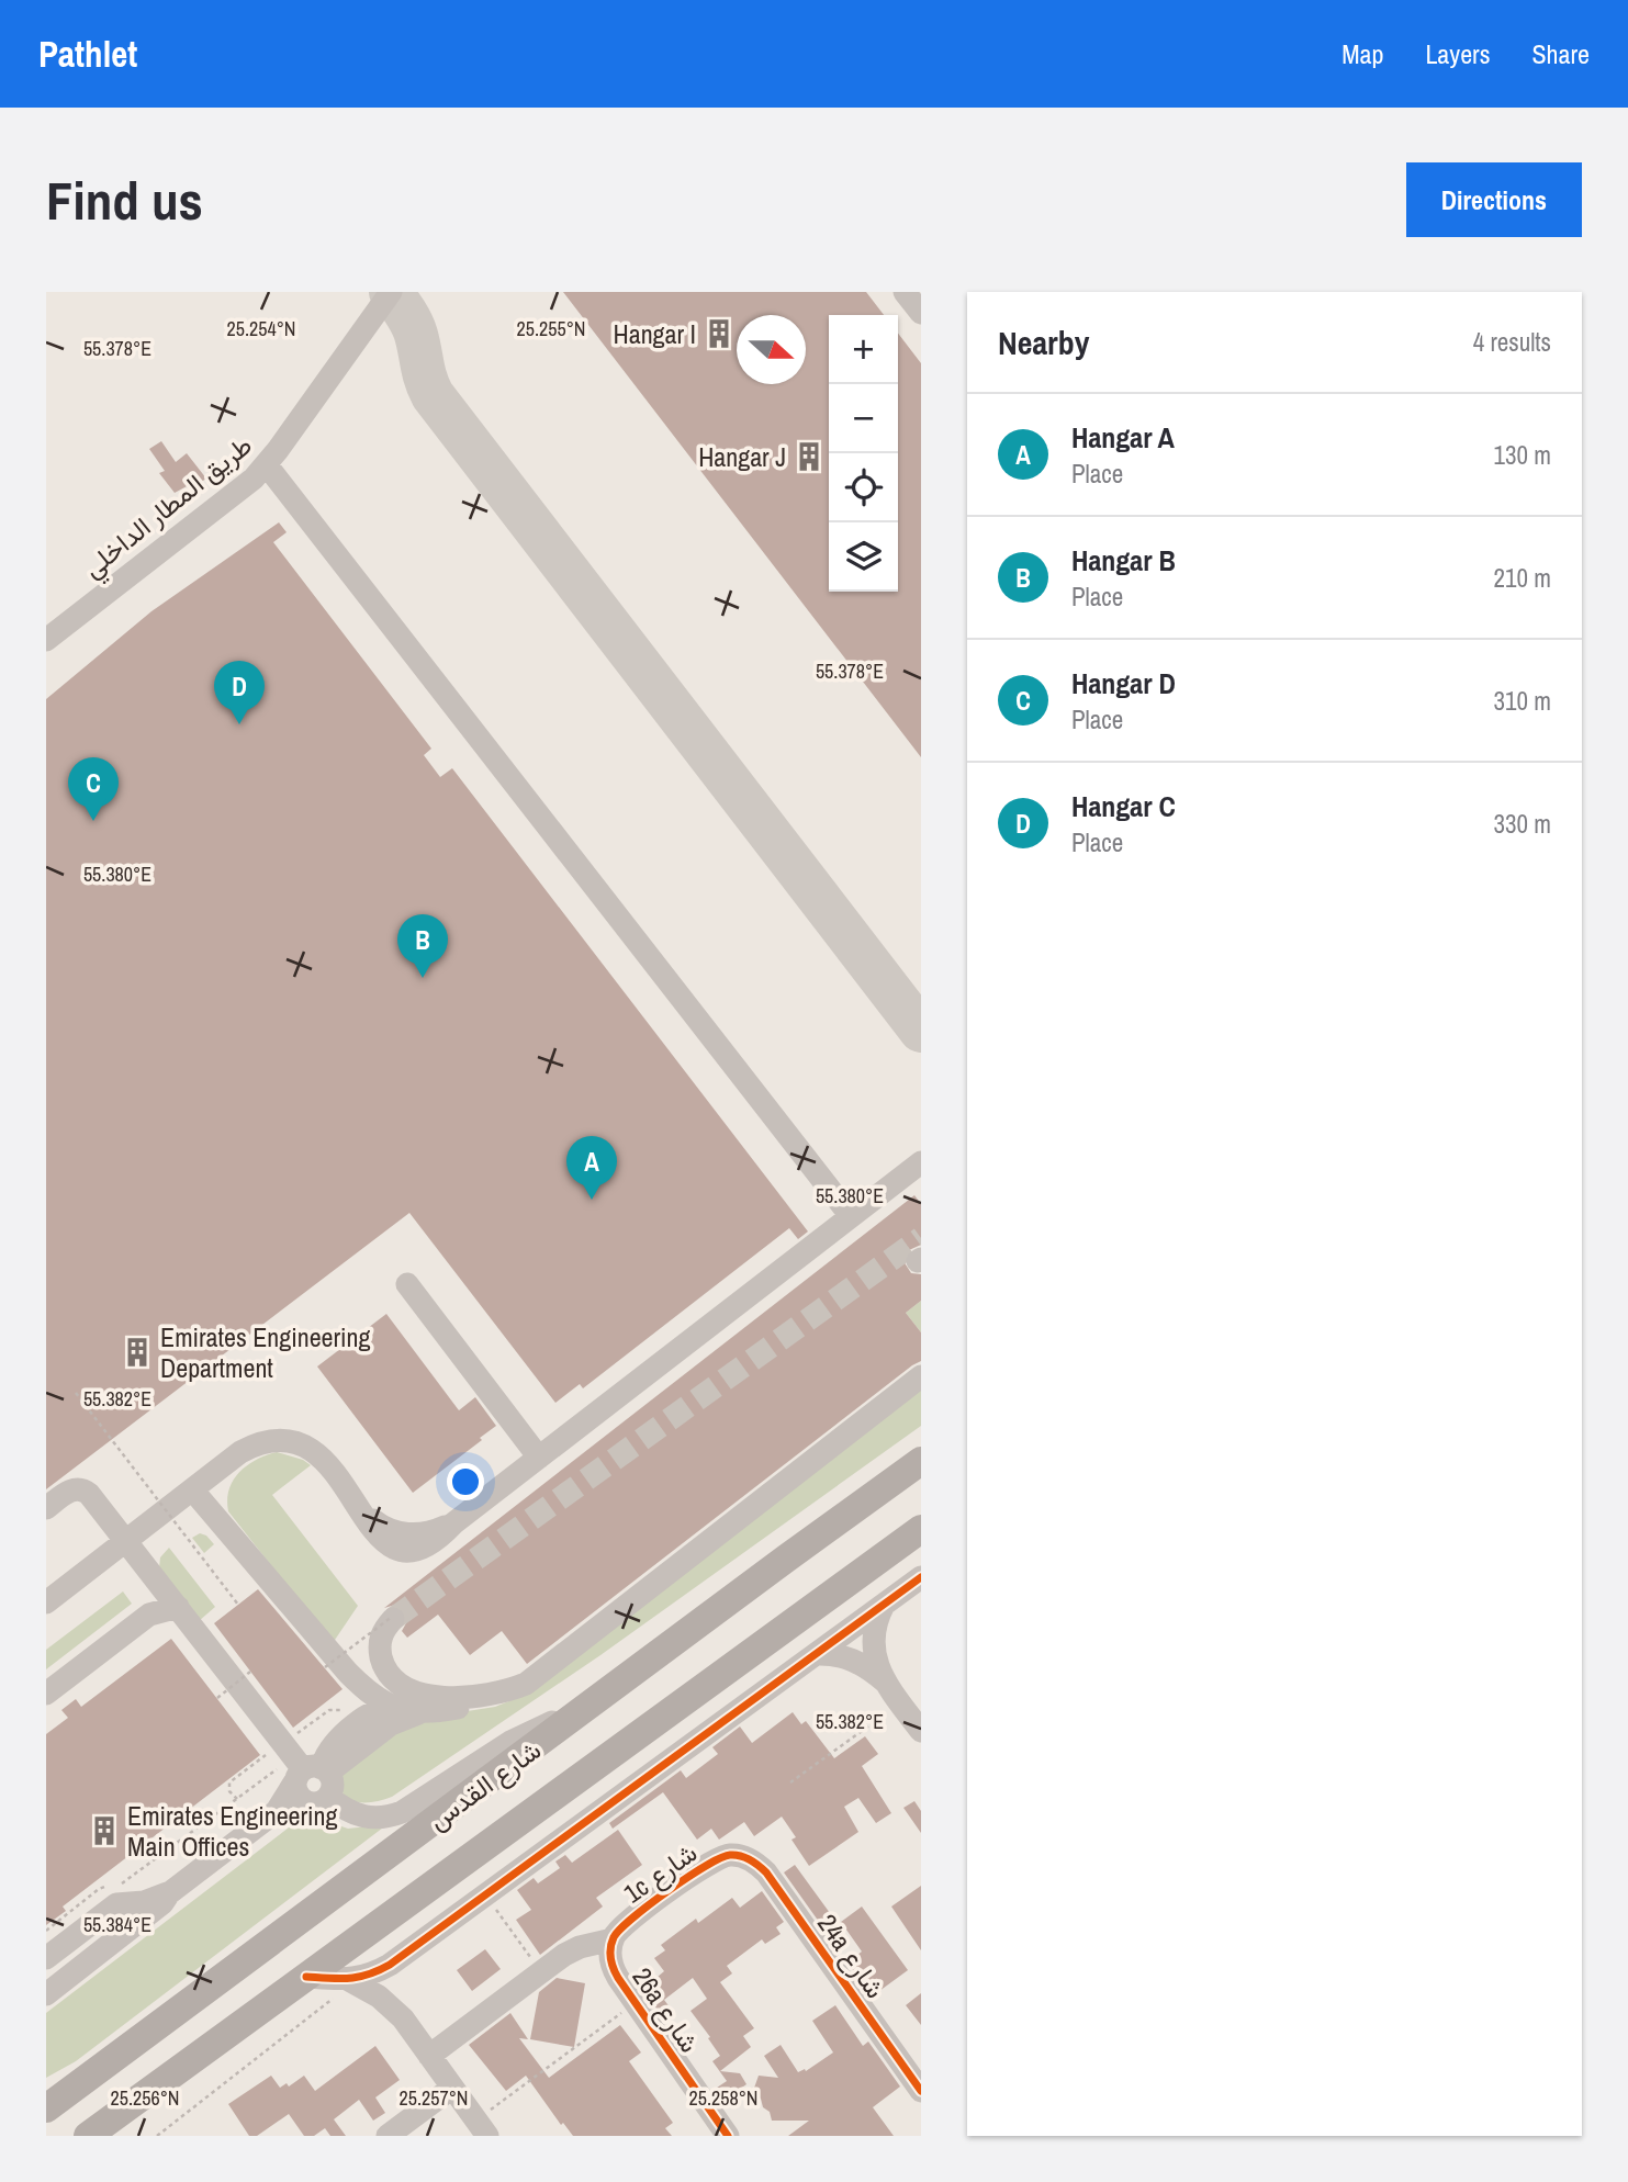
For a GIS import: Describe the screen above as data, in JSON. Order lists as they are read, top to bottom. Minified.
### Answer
{"streets":{"main road":["شارع القدس"],"street":["طريق المطار الداخلي","1c شارع","24a شارع","26a شارع"]},"crossings":[["1c شارع","24a شارع"],["1c شارع","26a شارع"]],"places":{"building":["Hangar I","Hangar J","Emirates Engineering Department","Emirates Engineering Main Offices"]},"north":"right","page":{"header":"Pathlet","nav":["Map","Layers","Share"],"buttons":"Directions","title":"Find us","heading":["Nearby","4 results"],"map_buttons":["+","−"],"list":[{"mark":"A","name":"Hangar A","note":"Place","value":"130 m"},{"mark":"B","name":"Hangar B","note":"Place","value":"210 m"},{"mark":"C","name":"Hangar D","note":"Place","value":"310 m"},{"mark":"D","name":"Hangar C","note":"Place","value":"330 m"}],"pins":["D","C","B","A"]},"coordinates":["25.255°N","25.254°N","55.378°E","55.380°E","55.382°E","55.384°E","25.256°N","25.257°N","25.258°N"]}
